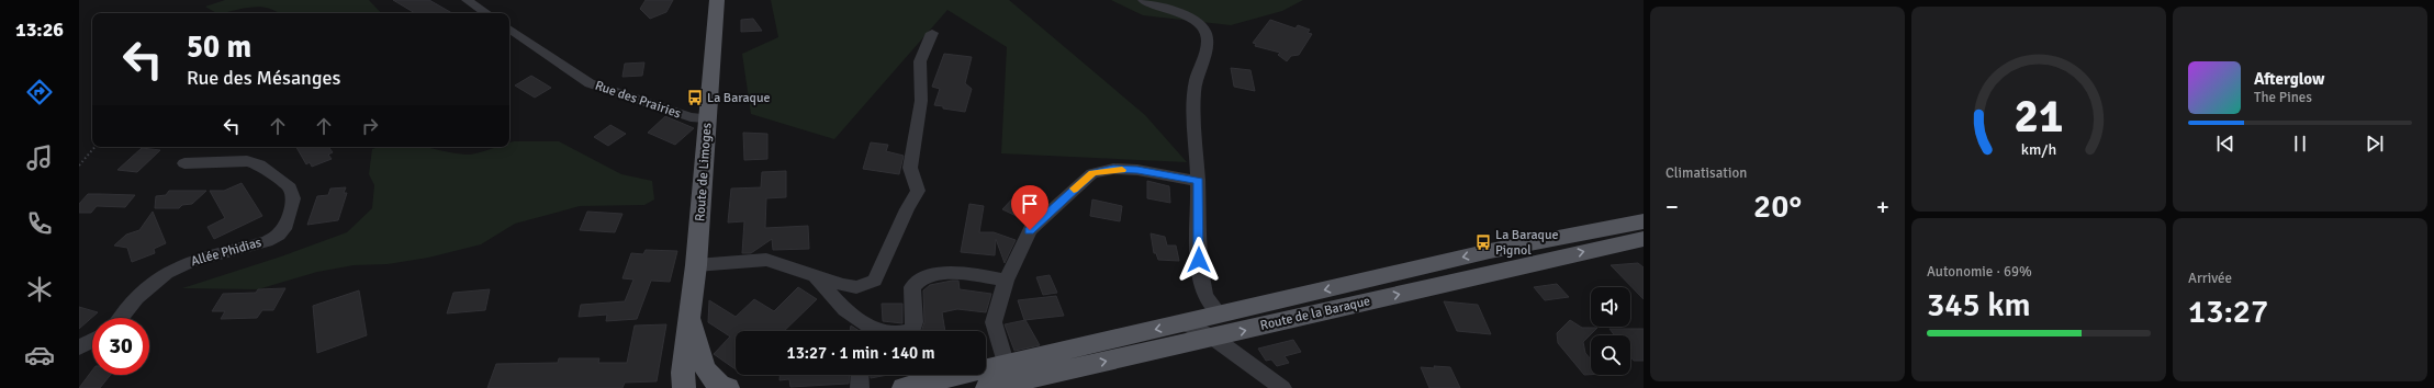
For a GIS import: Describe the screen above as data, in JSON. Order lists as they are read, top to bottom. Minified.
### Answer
{"streets":{"main road":["Route de Limoges","Route de la Baraque"],"street":["Rue des Prairies","Allée Phidias"]},"crossings":[["Rue des Prairies","Route de Limoges"]],"places":{"bus stop":["La Baraque","La Baraque Pignol"]},"page":{"tabs":"13:26","tile":["Climatisation",["Autonomie · 69%","345 km"],["Arrivée","13:27"]],"turn":["50 m","Rue des Mésanges"],"song":["Afterglow","The Pines"],"heat":["−","20°","+"],"limit":"30","trip":"13:27 · 1 min · 140 m","gauge":["21","km/h"]}}
